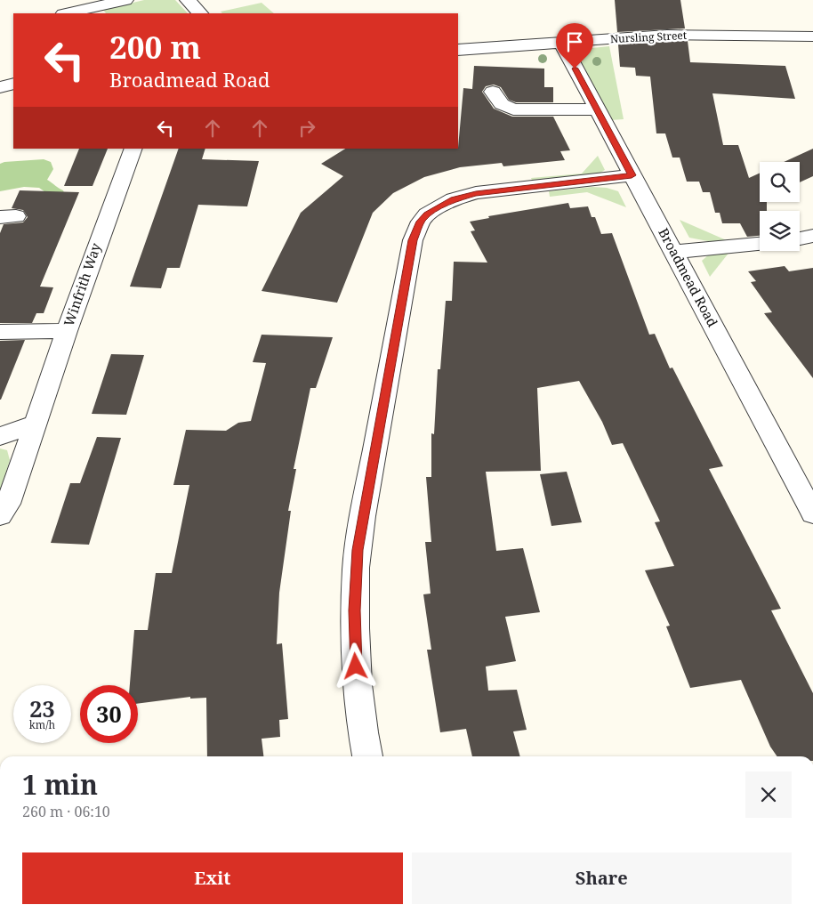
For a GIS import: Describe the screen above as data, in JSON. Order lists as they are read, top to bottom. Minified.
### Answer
{"streets":{"street":["Nursling Street","Broadmead Road","Winfrith Way"]},"crossings":[["Nursling Street","Broadmead Road"]],"page":{"turn":["200 m","Broadmead Road"],"speed":"23 km/h","limit":"30","heading":["1 min","260 m · 06:10"],"buttons":["Exit","Share"]}}
